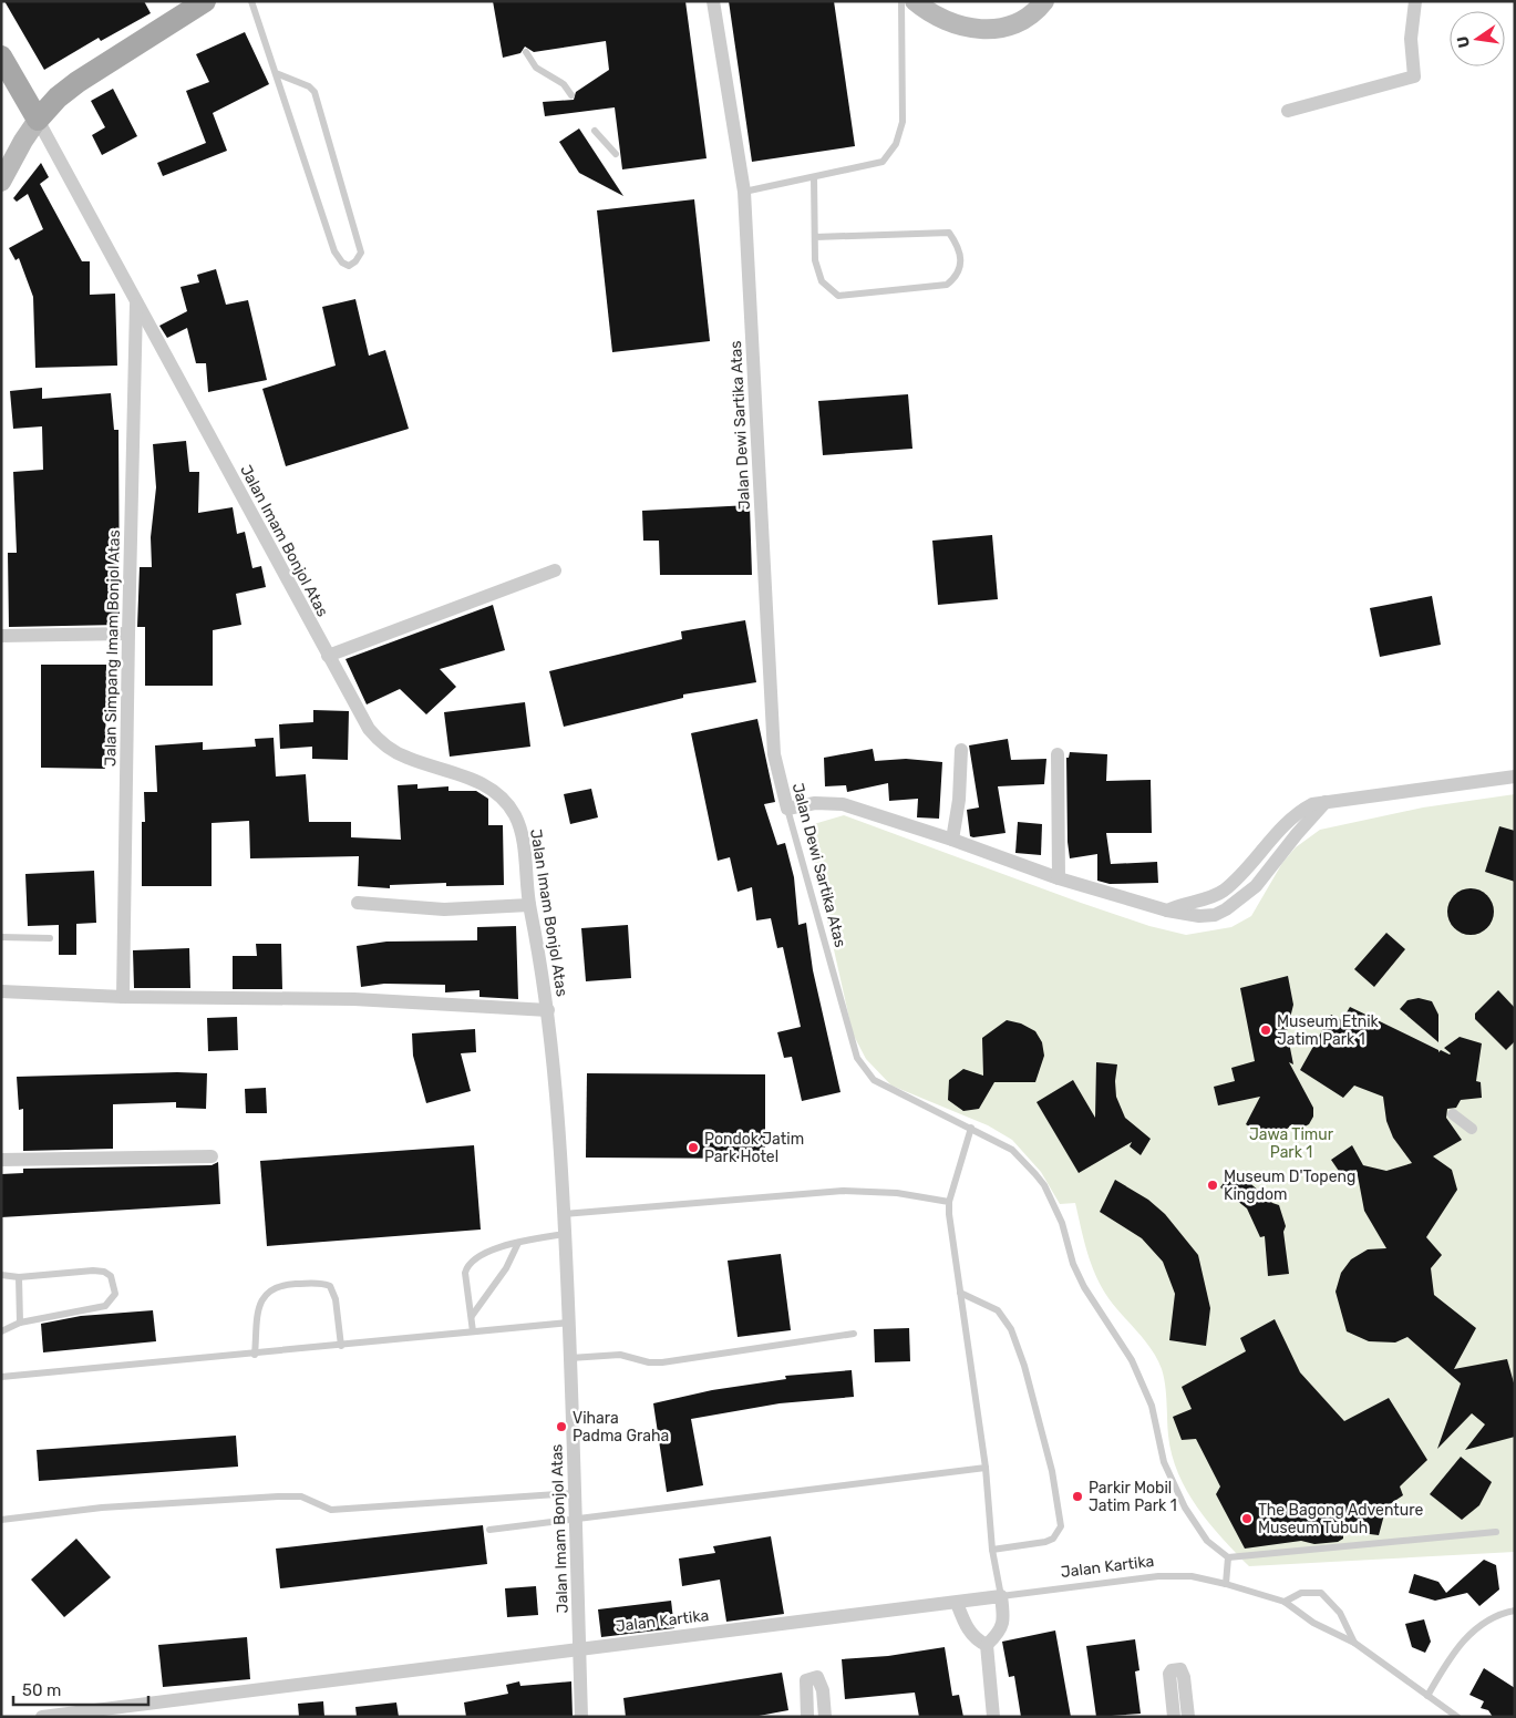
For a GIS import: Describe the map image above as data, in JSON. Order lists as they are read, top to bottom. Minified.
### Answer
{"streets":{"street":["Jalan Dewi Sartika Atas","Jalan Imam Bonjol Atas","Jalan Simpang Imam Bonjol Atas","Jalan Kartika"]},"crossings":[["Jalan Imam Bonjol Atas","Jalan Simpang Imam Bonjol Atas"],["Jalan Imam Bonjol Atas","Jalan Kartika"]],"parks":["Jawa Timur Park 1"],"places":["Museum Etnik Jatim Park 1","Pondok Jatim Park Hotel","Museum D'Topeng Kingdom","Vihara Padma Graha","Parkir Mobil Jatim Park 1","The Bagong Adventure Museum Tubuh"],"scale_bar":"50 m","north":"left"}
